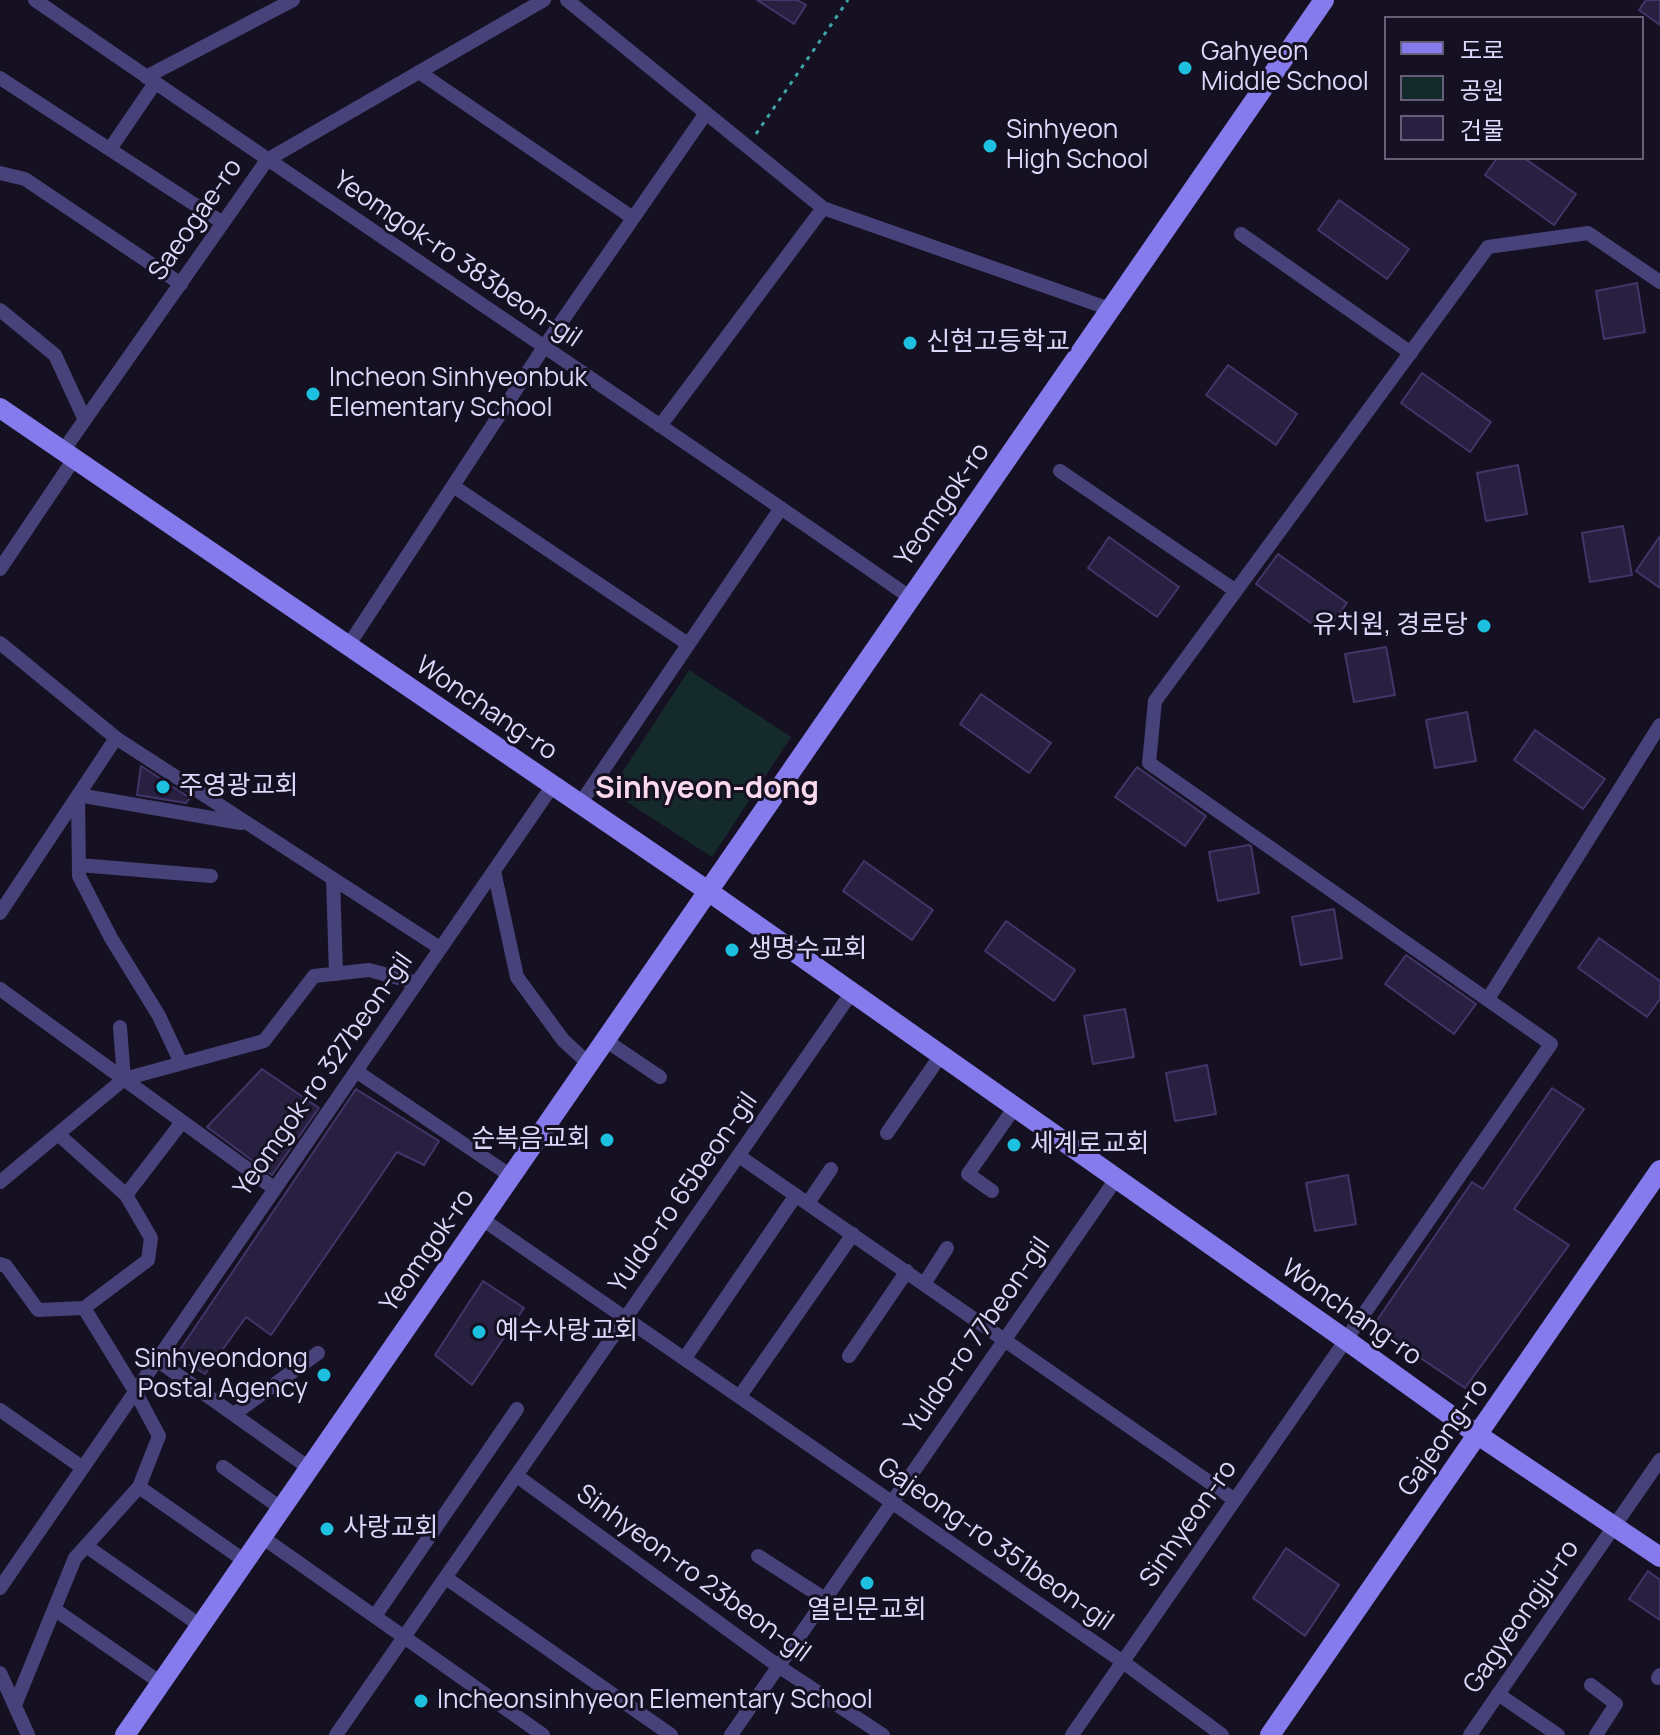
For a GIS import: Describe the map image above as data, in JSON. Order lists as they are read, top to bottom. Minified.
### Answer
{"streets":{"street":["Saeogae-ro","Yeomgok-ro 383beon-gil","Yeomgok-ro","Wonchang-ro","Yeomgok-ro 327beon-gil","Yuldo-ro 65beon-gil","Yuldo-ro 77beon-gil","Gajeong-ro","Sinhyeon-ro","Gajeong-ro 351beon-gil","Sinhyeon-ro 23beon-gil","Gagyeongju-ro"]},"crossings":[["Saeogae-ro","Yeomgok-ro 383beon-gil"],["Saeogae-ro","Wonchang-ro"],["Yeomgok-ro 383beon-gil","Yeomgok-ro"],["Yeomgok-ro","Wonchang-ro"],["Yeomgok-ro","Gajeong-ro 351beon-gil"],["Wonchang-ro","Yeomgok-ro 327beon-gil"],["Wonchang-ro","Yuldo-ro 65beon-gil"],["Wonchang-ro","Yuldo-ro 77beon-gil"],["Wonchang-ro","Gajeong-ro"],["Wonchang-ro","Sinhyeon-ro"],["Wonchang-ro","Gagyeongju-ro"],["Yuldo-ro 65beon-gil","Gajeong-ro 351beon-gil"],["Yuldo-ro 65beon-gil","Sinhyeon-ro 23beon-gil"],["Yuldo-ro 77beon-gil","Gajeong-ro 351beon-gil"],["Yuldo-ro 77beon-gil","Sinhyeon-ro 23beon-gil"],["Sinhyeon-ro","Gajeong-ro 351beon-gil"]],"districts":["Sinhyeon-dong"],"places":["Gahyeon Middle School","Sinhyeon High School","신현고등학교","Incheon Sinhyeonbuk Elementary School","유치원, 경로당","주영광교회","생명수교회","순복음교회","세계로교회","예수사랑교회","Sinhyeondong Postal Agency","사랑교회","열린문교회","Incheonsinhyeon Elementary School"],"legend":["도로","공원","건물"]}
